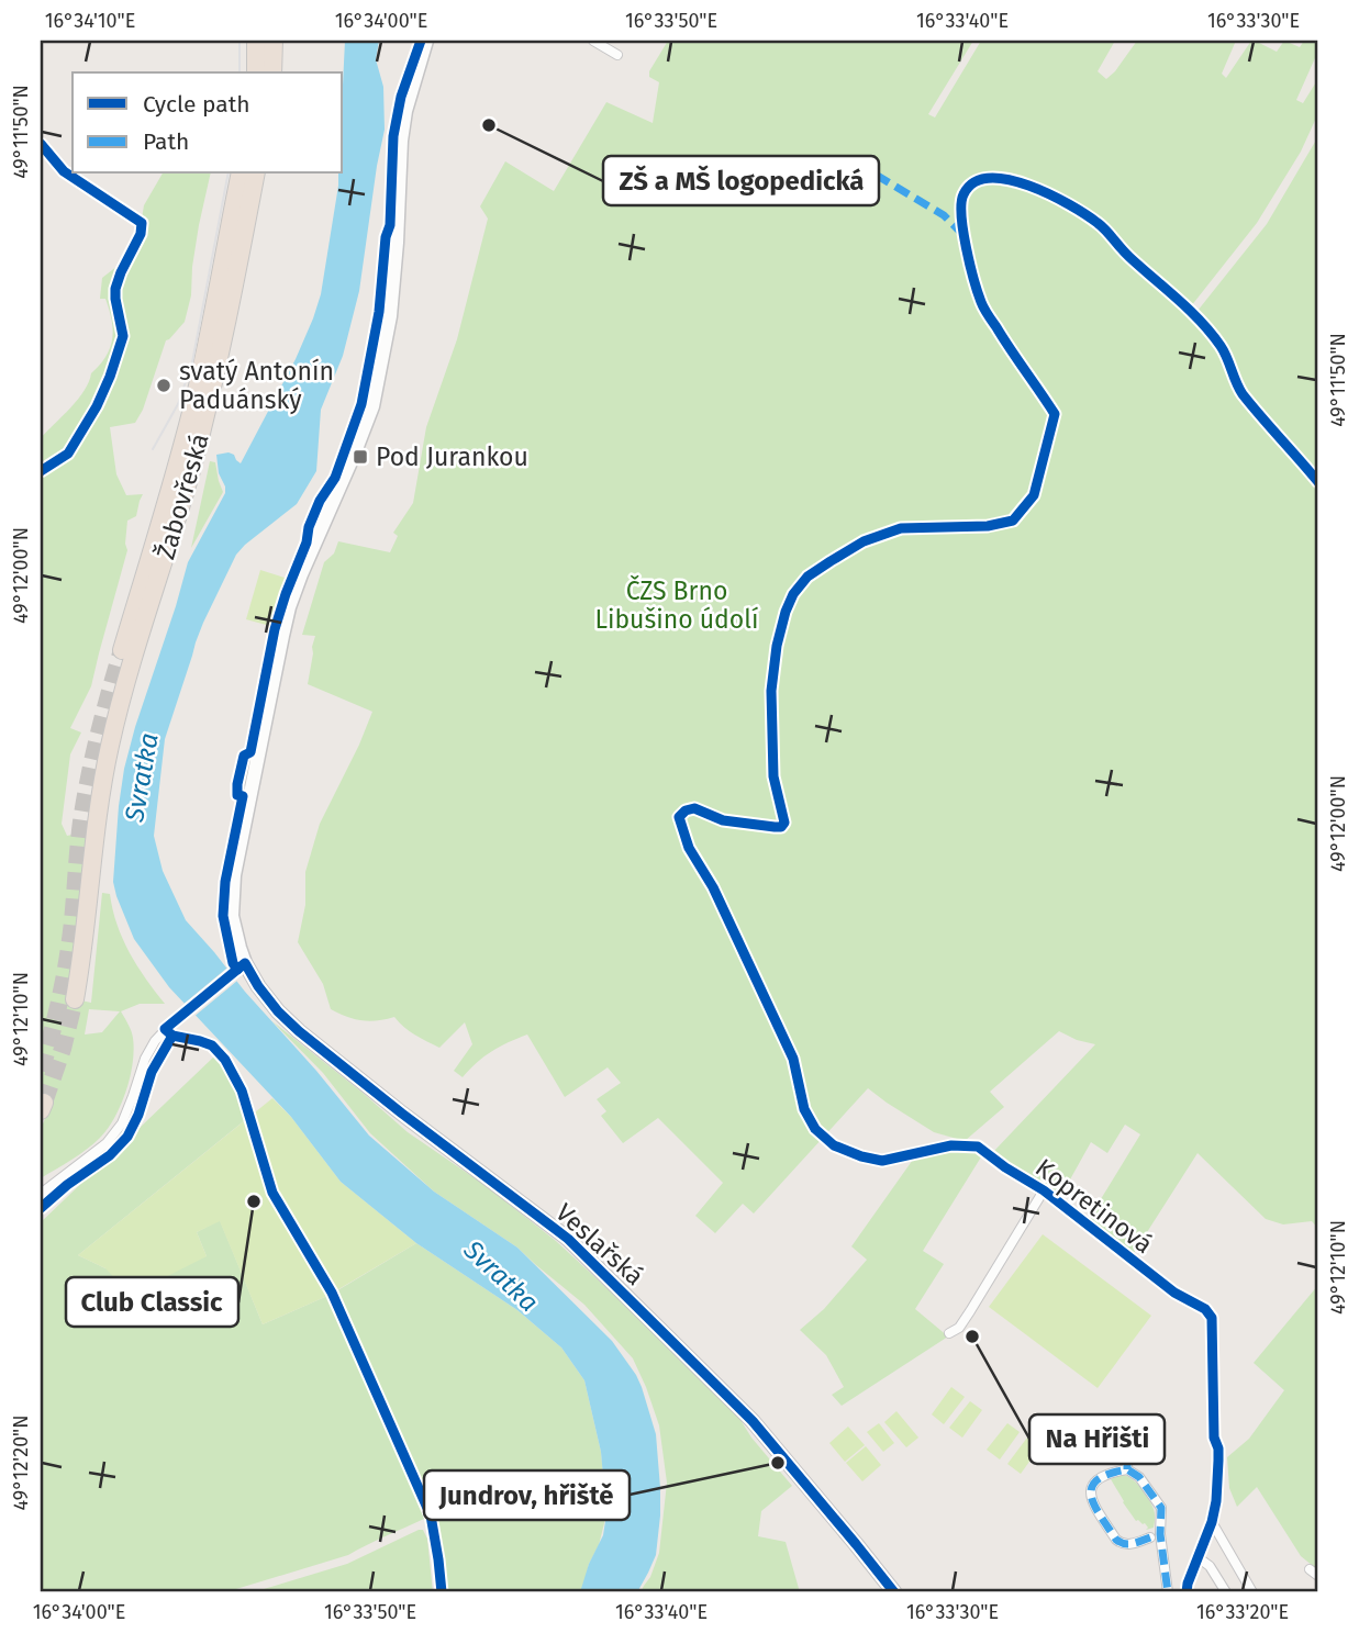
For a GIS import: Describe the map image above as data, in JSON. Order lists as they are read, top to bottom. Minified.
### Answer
{"streets":{"highway":["Žabovřeská"],"street":["Kopretinová","Veslařská"]},"water":["Svratka"],"parks":["ČZS Brno Libušino údolí"],"places":{"other":["ZŠ a MŠ logopedická","svatý Antonín Paduánský","Club Classic","Na Hřišti","Jundrov, hřiště"],"transit":["Pod Jurankou"]},"legend":["Cycle path","Path"],"coordinates":["16°34'10\"E","16°34'00\"E","16°33'50\"E","16°33'40\"E","16°33'30\"E","49°11'50\"N","49°12'00\"N","49°12'10\"N","49°12'20\"N","16°33'20\"E"]}
